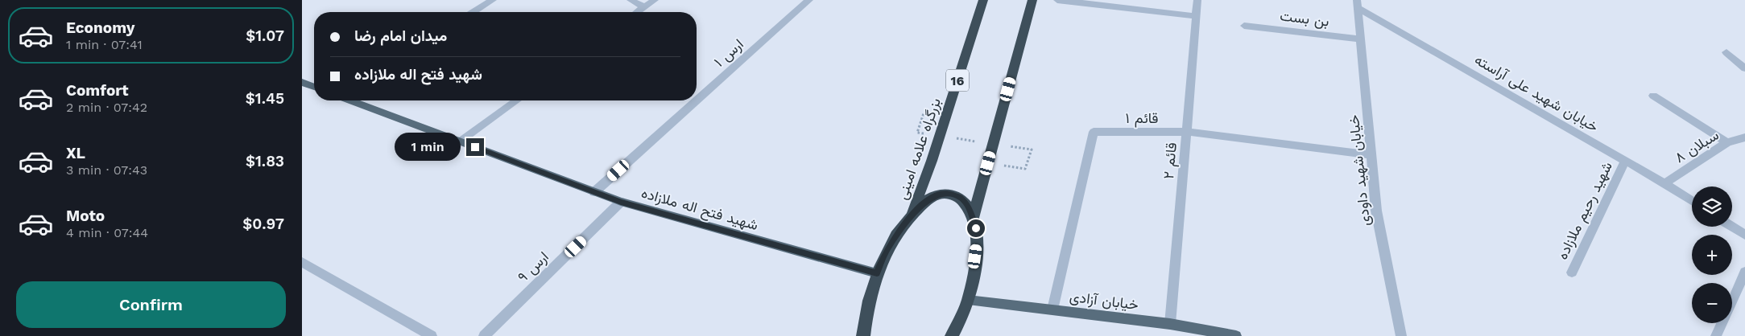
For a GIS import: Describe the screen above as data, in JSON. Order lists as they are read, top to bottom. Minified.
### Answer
{"streets":{"highway":["16","بزرگراه علامه امینی"],"main road":["شهید فتح اله ملازاده","خیابان آزادی"],"street":["بن بست","ارس ۱","خیابان شهید علی آراسته","قائم ۱","سبلان ۸","قائم ۲","خیابان شهید داودی","شهید رحیم ملازاده","ارس ۹"]},"crossings":[["بن بست","خیابان شهید داودی"],["ارس ۱","شهید فتح اله ملازاده"],["16","بزرگراه علامه امینی"],["16","شهید فتح اله ملازاده"],["16","خیابان آزادی"],["خیابان شهید علی آراسته","سبلان ۸"],["خیابان شهید علی آراسته","خیابان شهید داودی"],["خیابان شهید علی آراسته","شهید رحیم ملازاده"],["قائم ۱","قائم ۲"],["قائم ۱","خیابان شهید داودی"],["قائم ۱","خیابان آزادی"],["قائم ۲","خیابان آزادی"],["شهید فتح اله ملازاده","ارس ۹"]],"page":{"list":[{"name":"Economy","note":"1 min · 07:41","value":"$1.07"},{"name":"Comfort","note":"2 min · 07:42","value":"$1.45"},{"name":"XL","note":"3 min · 07:43","value":"$1.83"},{"name":"Moto","note":"4 min · 07:44","value":"$0.97"}],"banner":["میدان امام رضا","شهید فتح اله ملازاده"],"bubble":"1 min","map_buttons":["+","−"],"buttons":"Confirm"}}
